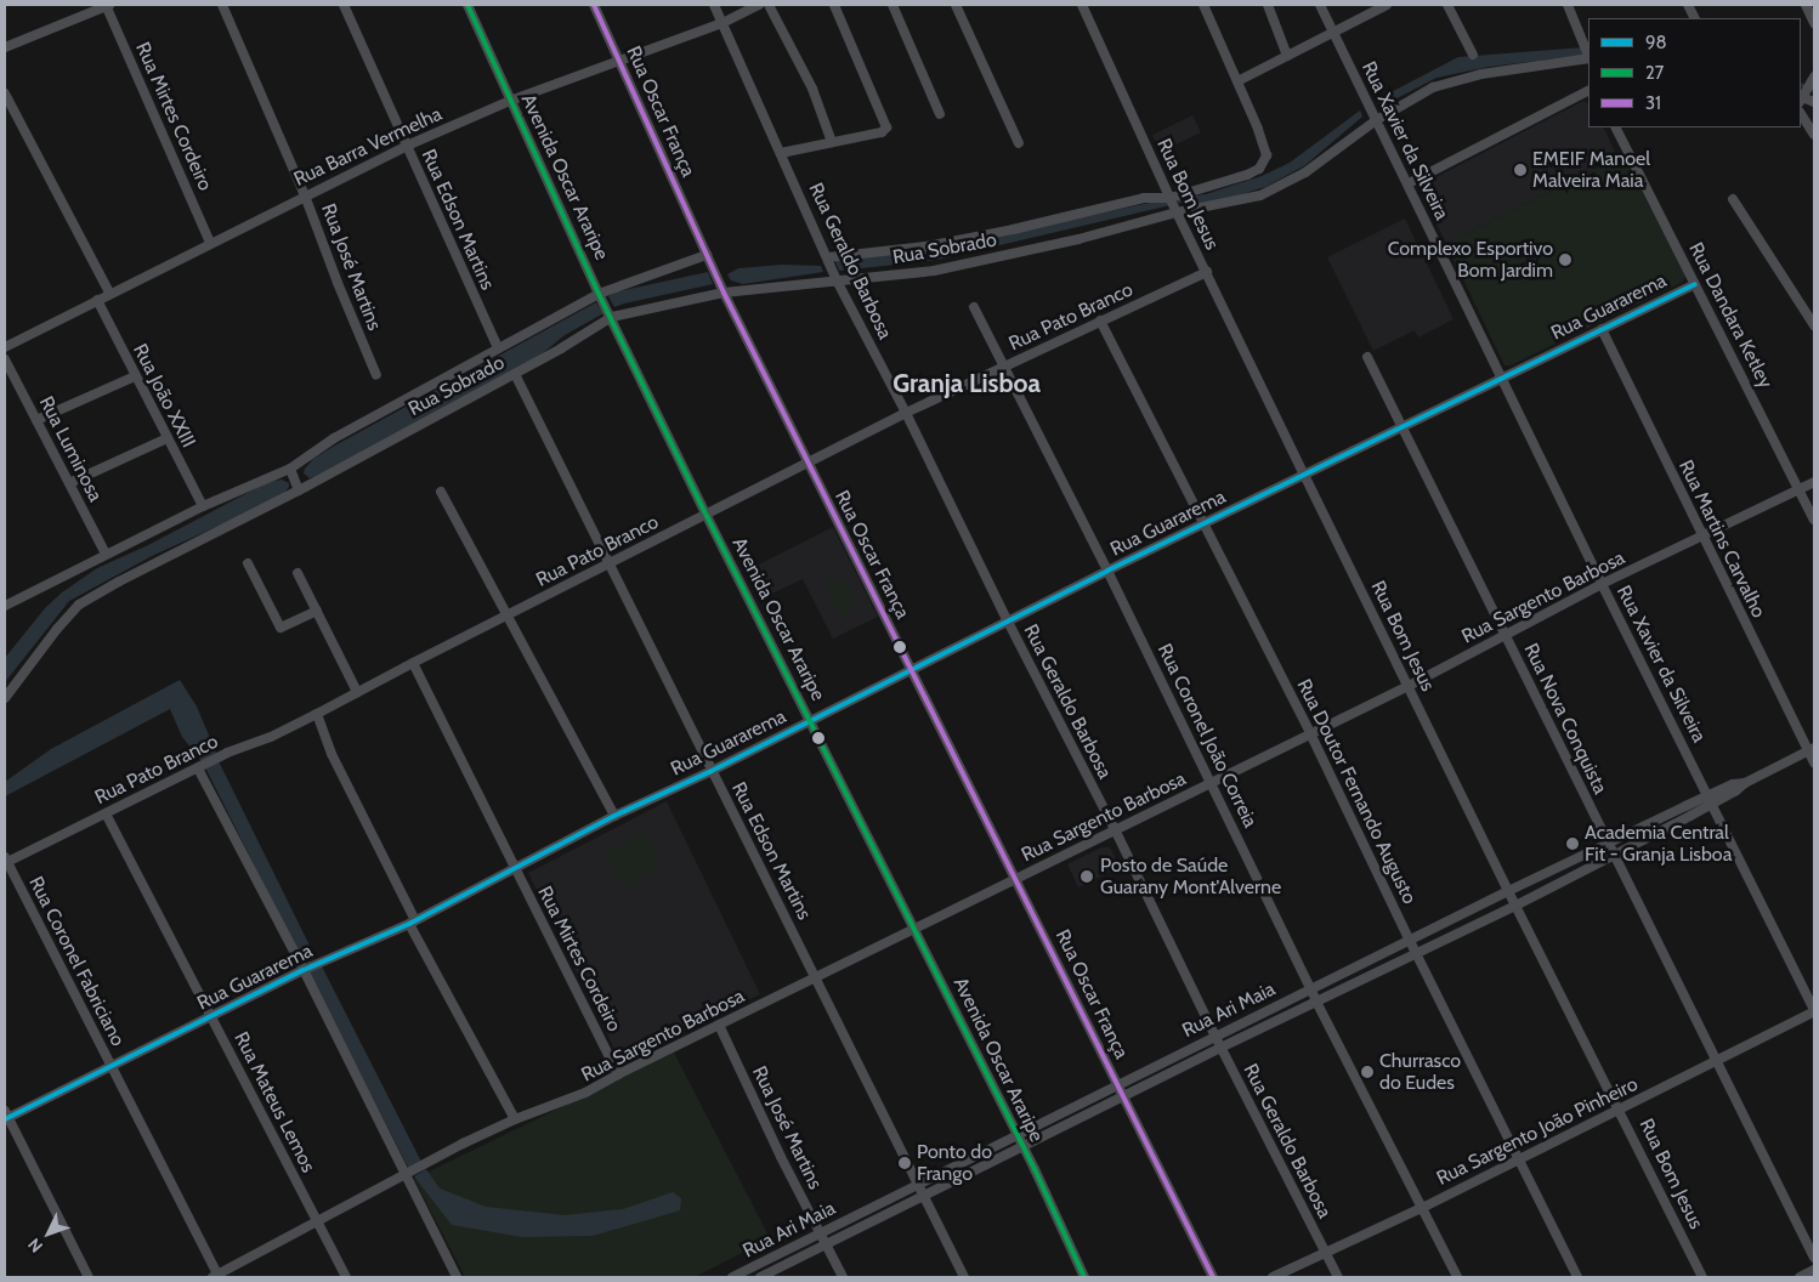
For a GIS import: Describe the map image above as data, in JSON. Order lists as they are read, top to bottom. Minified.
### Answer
{"streets":{"street":["Rua Oscar França","Rua Mirtes Cordeiro","Rua Xavier da Silveira","Rua Barra Vermelha","Avenida Oscar Araripe","Rua Bom Jesus","Rua Edson Martins","Rua Sobrado","Rua Geraldo Barbosa","Rua José Martins","Rua Guararema","Rua Dandara Ketley","Rua Pato Branco","Rua João XXIII","Rua Luminosa","Rua Martins Carvalho","Rua Sargento Barbosa","Rua Nova Conquista","Rua Coronel João Correia","Rua Doutor Fernando Augusto","Rua Coronel Fabriciano","Rua Ari Maia","Rua Mateus Lemos","Rua Sargento João Pinheiro"]},"crossings":[["Rua Oscar França","Rua Barra Vermelha"],["Rua Oscar França","Rua Sobrado"],["Rua Oscar França","Rua Guararema"],["Rua Oscar França","Rua Pato Branco"],["Rua Oscar França","Rua Sargento Barbosa"],["Rua Oscar França","Rua Ari Maia"],["Rua Mirtes Cordeiro","Rua Barra Vermelha"],["Rua Mirtes Cordeiro","Rua Guararema"],["Rua Mirtes Cordeiro","Rua Pato Branco"],["Rua Mirtes Cordeiro","Rua Sargento Barbosa"],["Rua Xavier da Silveira","Rua Sobrado"],["Rua Xavier da Silveira","Rua Guararema"],["Rua Xavier da Silveira","Rua Sargento Barbosa"],["Rua Xavier da Silveira","Rua Ari Maia"],["Rua Xavier da Silveira","Rua Sargento João Pinheiro"],["Rua Barra Vermelha","Avenida Oscar Araripe"],["Rua Barra Vermelha","Rua Edson Martins"],["Rua Barra Vermelha","Rua Geraldo Barbosa"],["Rua Barra Vermelha","Rua José Martins"],["Rua Barra Vermelha","Rua João XXIII"],["Avenida Oscar Araripe","Rua Sobrado"],["Avenida Oscar Araripe","Rua Guararema"],["Avenida Oscar Araripe","Rua Pato Branco"],["Avenida Oscar Araripe","Rua Sargento Barbosa"],["Avenida Oscar Araripe","Rua Ari Maia"],["Rua Bom Jesus","Rua Sobrado"],["Rua Bom Jesus","Rua Guararema"],["Rua Bom Jesus","Rua Pato Branco"],["Rua Bom Jesus","Rua Sargento Barbosa"],["Rua Bom Jesus","Rua Ari Maia"],["Rua Bom Jesus","Rua Sargento João Pinheiro"],["Rua Edson Martins","Rua Sobrado"],["Rua Edson Martins","Rua Guararema"],["Rua Edson Martins","Rua Pato Branco"],["Rua Edson Martins","Rua Sargento Barbosa"],["Rua Edson Martins","Rua Ari Maia"],["Rua Sobrado","Rua Geraldo Barbosa"],["Rua Sobrado","Rua João XXIII"],["Rua Sobrado","Rua Luminosa"],["Rua Geraldo Barbosa","Rua Guararema"],["Rua Geraldo Barbosa","Rua Pato Branco"],["Rua Geraldo Barbosa","Rua Sargento Barbosa"],["Rua Geraldo Barbosa","Rua Ari Maia"],["Rua Geraldo Barbosa","Rua Sargento João Pinheiro"],["Rua José Martins","Rua Sargento Barbosa"],["Rua José Martins","Rua Ari Maia"],["Rua Guararema","Rua Dandara Ketley"],["Rua Guararema","Rua Martins Carvalho"],["Rua Guararema","Rua Nova Conquista"],["Rua Guararema","Rua Coronel João Correia"],["Rua Guararema","Rua Doutor Fernando Augusto"],["Rua Guararema","Rua Coronel Fabriciano"],["Rua Guararema","Rua Mateus Lemos"],["Rua Dandara Ketley","Rua Sargento Barbosa"],["Rua Pato Branco","Rua Coronel João Correia"],["Rua Pato Branco","Rua Doutor Fernando Augusto"],["Rua Pato Branco","Rua Coronel Fabriciano"],["Rua Pato Branco","Rua Mateus Lemos"],["Rua Martins Carvalho","Rua Sargento Barbosa"],["Rua Martins Carvalho","Rua Ari Maia"],["Rua Sargento Barbosa","Rua Nova Conquista"],["Rua Sargento Barbosa","Rua Coronel João Correia"],["Rua Sargento Barbosa","Rua Doutor Fernando Augusto"],["Rua Sargento Barbosa","Rua Coronel Fabriciano"],["Rua Sargento Barbosa","Rua Mateus Lemos"],["Rua Nova Conquista","Rua Ari Maia"],["Rua Nova Conquista","Rua Sargento João Pinheiro"],["Rua Coronel João Correia","Rua Ari Maia"],["Rua Coronel João Correia","Rua Sargento João Pinheiro"],["Rua Doutor Fernando Augusto","Rua Ari Maia"],["Rua Doutor Fernando Augusto","Rua Sargento João Pinheiro"]],"districts":["Granja Lisboa"],"places":["EMEIF Manoel Malveira Maia","Complexo Esportivo Bom Jardim","Academia Central Fit - Granja Lisboa","Posto de Saúde Guarany Mont'Alverne","Churrasco do Eudes","Ponto do Frango"],"lines":["transit line 27","transit line 31","transit line 98"],"legend":["98","27","31"],"north":"bottom left"}
